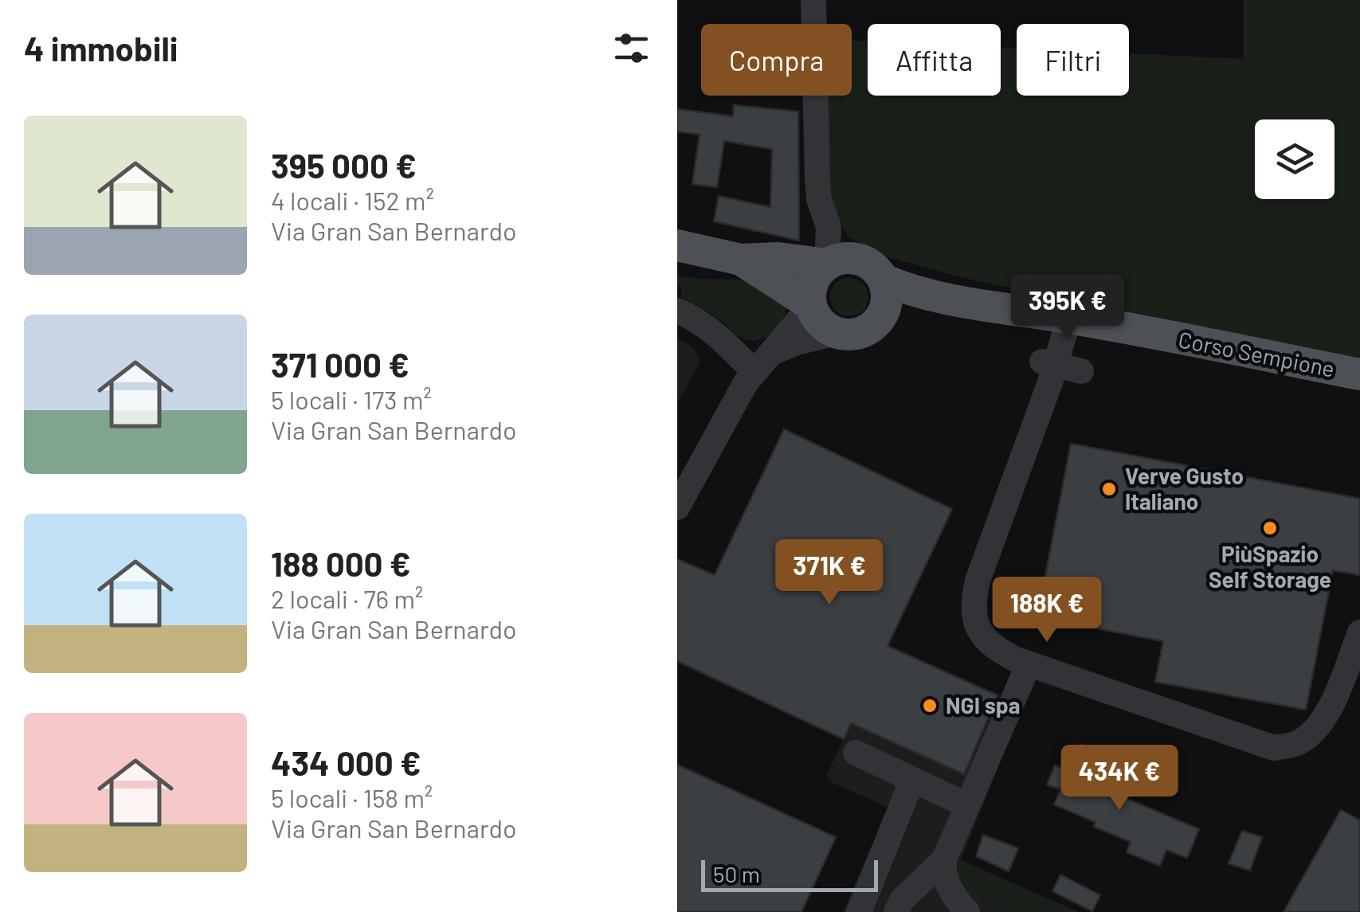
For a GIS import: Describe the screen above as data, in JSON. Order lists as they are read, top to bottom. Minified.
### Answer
{"streets":{"main road":["Corso Sempione"]},"places":["Verve Gusto Italiano","PiùSpazio Self Storage","NGI spa"],"scale_bar":"50 m","page":{"heading":"4 immobili","chip":["Compra","Affitta","Filtri"],"list":[{"name":"395 000 €","note":"4 locali · 152 m² · Via Gran San Bernardo"},{"name":"371 000 €","note":"5 locali · 173 m² · Via Gran San Bernardo"},{"name":"188 000 €","note":"2 locali · 76 m² · Via Gran San Bernardo"},{"name":"434 000 €","note":"5 locali · 158 m² · Via Gran San Bernardo"}],"price":["395K €","371K €","188K €","434K €"],"scale":"50 m"}}
